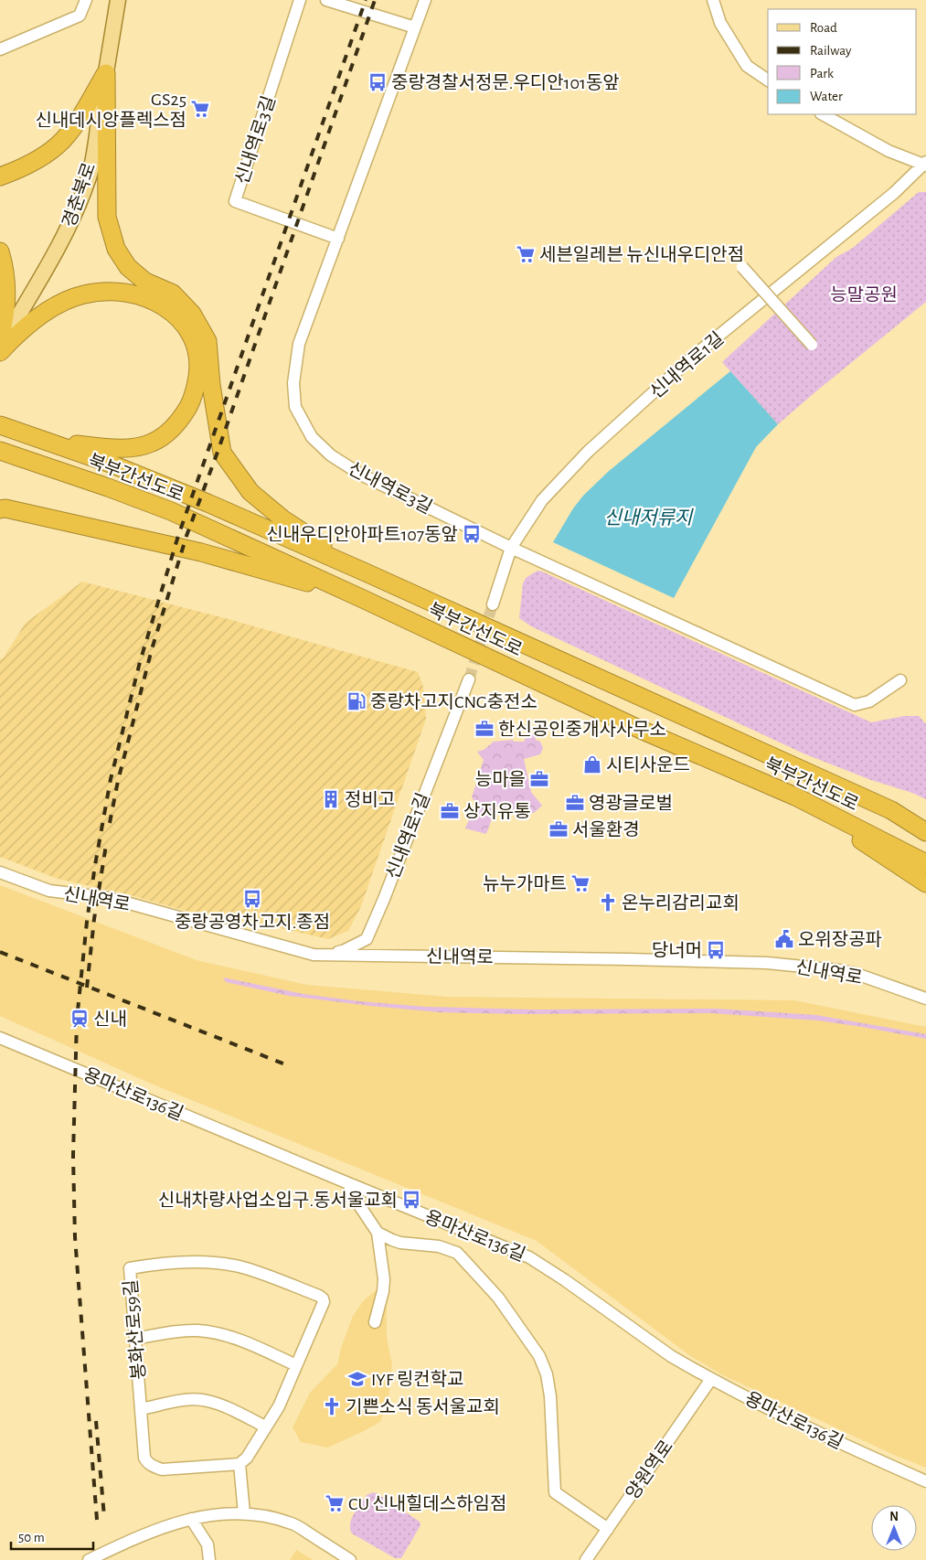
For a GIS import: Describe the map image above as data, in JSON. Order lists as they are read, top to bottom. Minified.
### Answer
{"streets":{"highway":["북부간선도로"],"main road":["경춘북로"],"street":["신내역로3길","신내역로1길","신내역로","용마산로136길","봉화산로59길","양원역로"]},"crossings":[["신내역로3길","신내역로1길"],["신내역로1길","신내역로"],["용마산로136길","양원역로"]],"water":["신내저류지"],"parks":["능말공원"],"places":{"bus stop":["중랑경찰서정문.우디안101동앞","신내우디안아파트107동앞","중랑공영차고지.종점","당너머","신내차량사업소입구.동서울교회"],"supermarket":["GS25 신내데시앙플렉스점","세븐일레븐 뉴신내우디안점","뉴누가마트","CU 신내힐데스하임점"],"fuel station":["중랑차고지CNG충전소"],"office":["한신공인중개사사무소","능마을","영광글로벌","상지유통","서울환경"],"shop":["시티사운드"],"building":["정비고"],"church":["온누리감리교회","기쁜소식 동서울교회"],"public building":["오위장공파"],"station":["신내"],"school or university":["IYF 링컨학교"]},"legend":["Road","Railway","Park","Water"],"scale_bar":"50 m","north":"top"}
